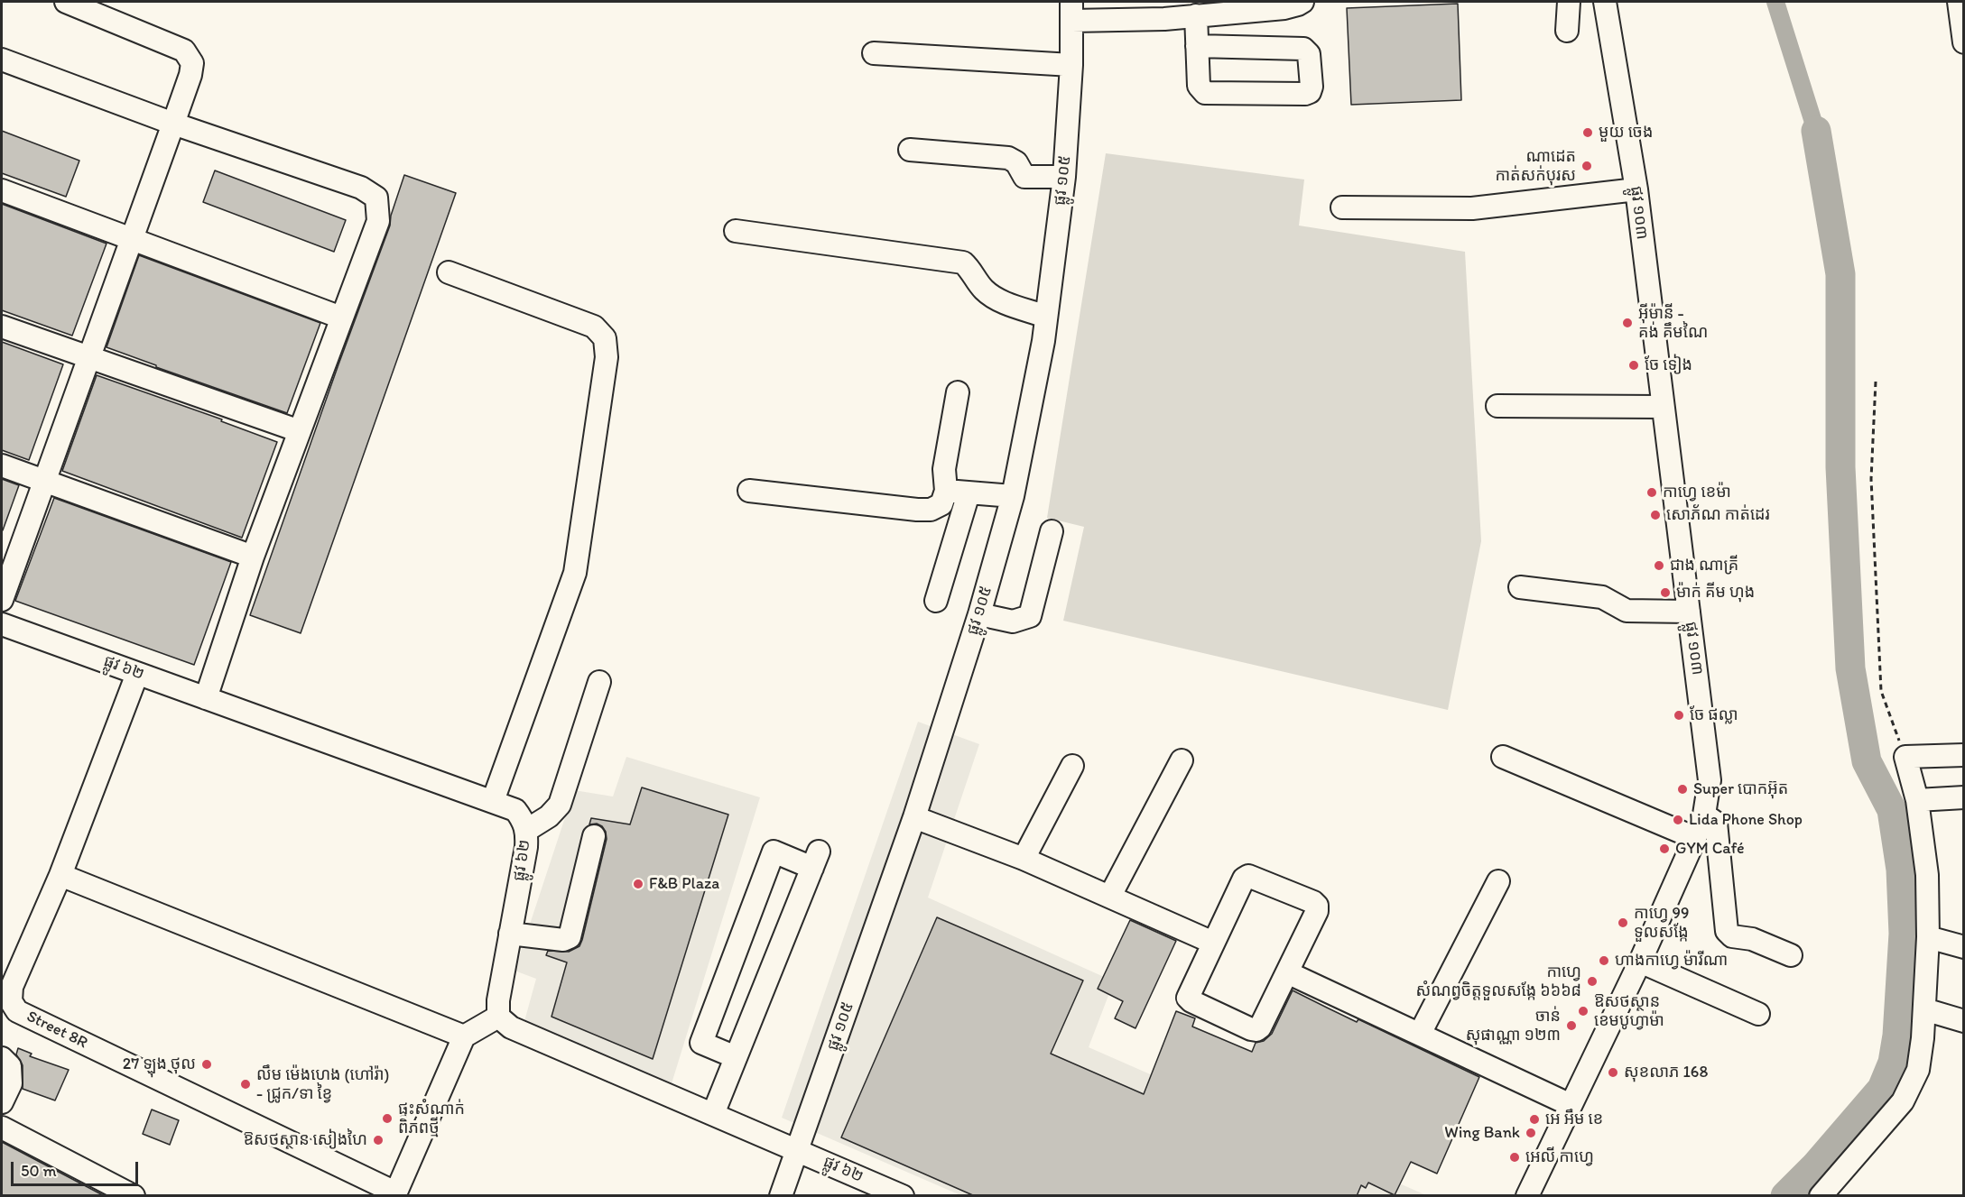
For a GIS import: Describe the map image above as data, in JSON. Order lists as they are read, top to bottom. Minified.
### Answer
{"streets":{"street":["ផ្លូវ ១០៥","ផ្លូវ ១០៣","ផ្លូវ ៦២","Street 8R"]},"crossings":[["ផ្លូវ ១០៥","ផ្លូវ ៦២"],["ផ្លូវ ៦២","Street 8R"]],"places":["មួយ ចេង","ណាដេត កាត់សក់បុរស","អ៊ីម៉ានី - គង់ គឹមណៃ","ចែ ទៀង","កាហ្វេ ខេម៉ា","សោភ័ណ កាត់ដេរ","ជាង ណាគ្រី","ម៉ាក់ គីម ហុង","ចែ ផល្លា","Super បោកអ៊ុត","Lida Phone Shop","GYM Café","F&B Plaza","កាហ្វេ 99 ទួលសង្កែ","ហាងកាហ្វេ ម៉ារីណា","កាហ្វេ សំណព្វចិត្តទួលសង្កែ ៦៦៦៨","ឱសថស្ថាន ខេមបូហ្វាម៉ា","ចាន់ សុផាណ្ណា ១២៣","27 ឡុង ថុល","សុខលាភ 168","លឹម ម៉េងហេង (ហៅរ៉ា) - ជ្រូក/ទា ខ្វៃ","ផ្ទះសំណាក់ ពិភពថ្មី","អេ អឹម ខេ","Wing Bank","ឱសថស្ថាន សៀងហៃ","អេលី កាហ្វេ"],"scale_bar":"50 m"}
